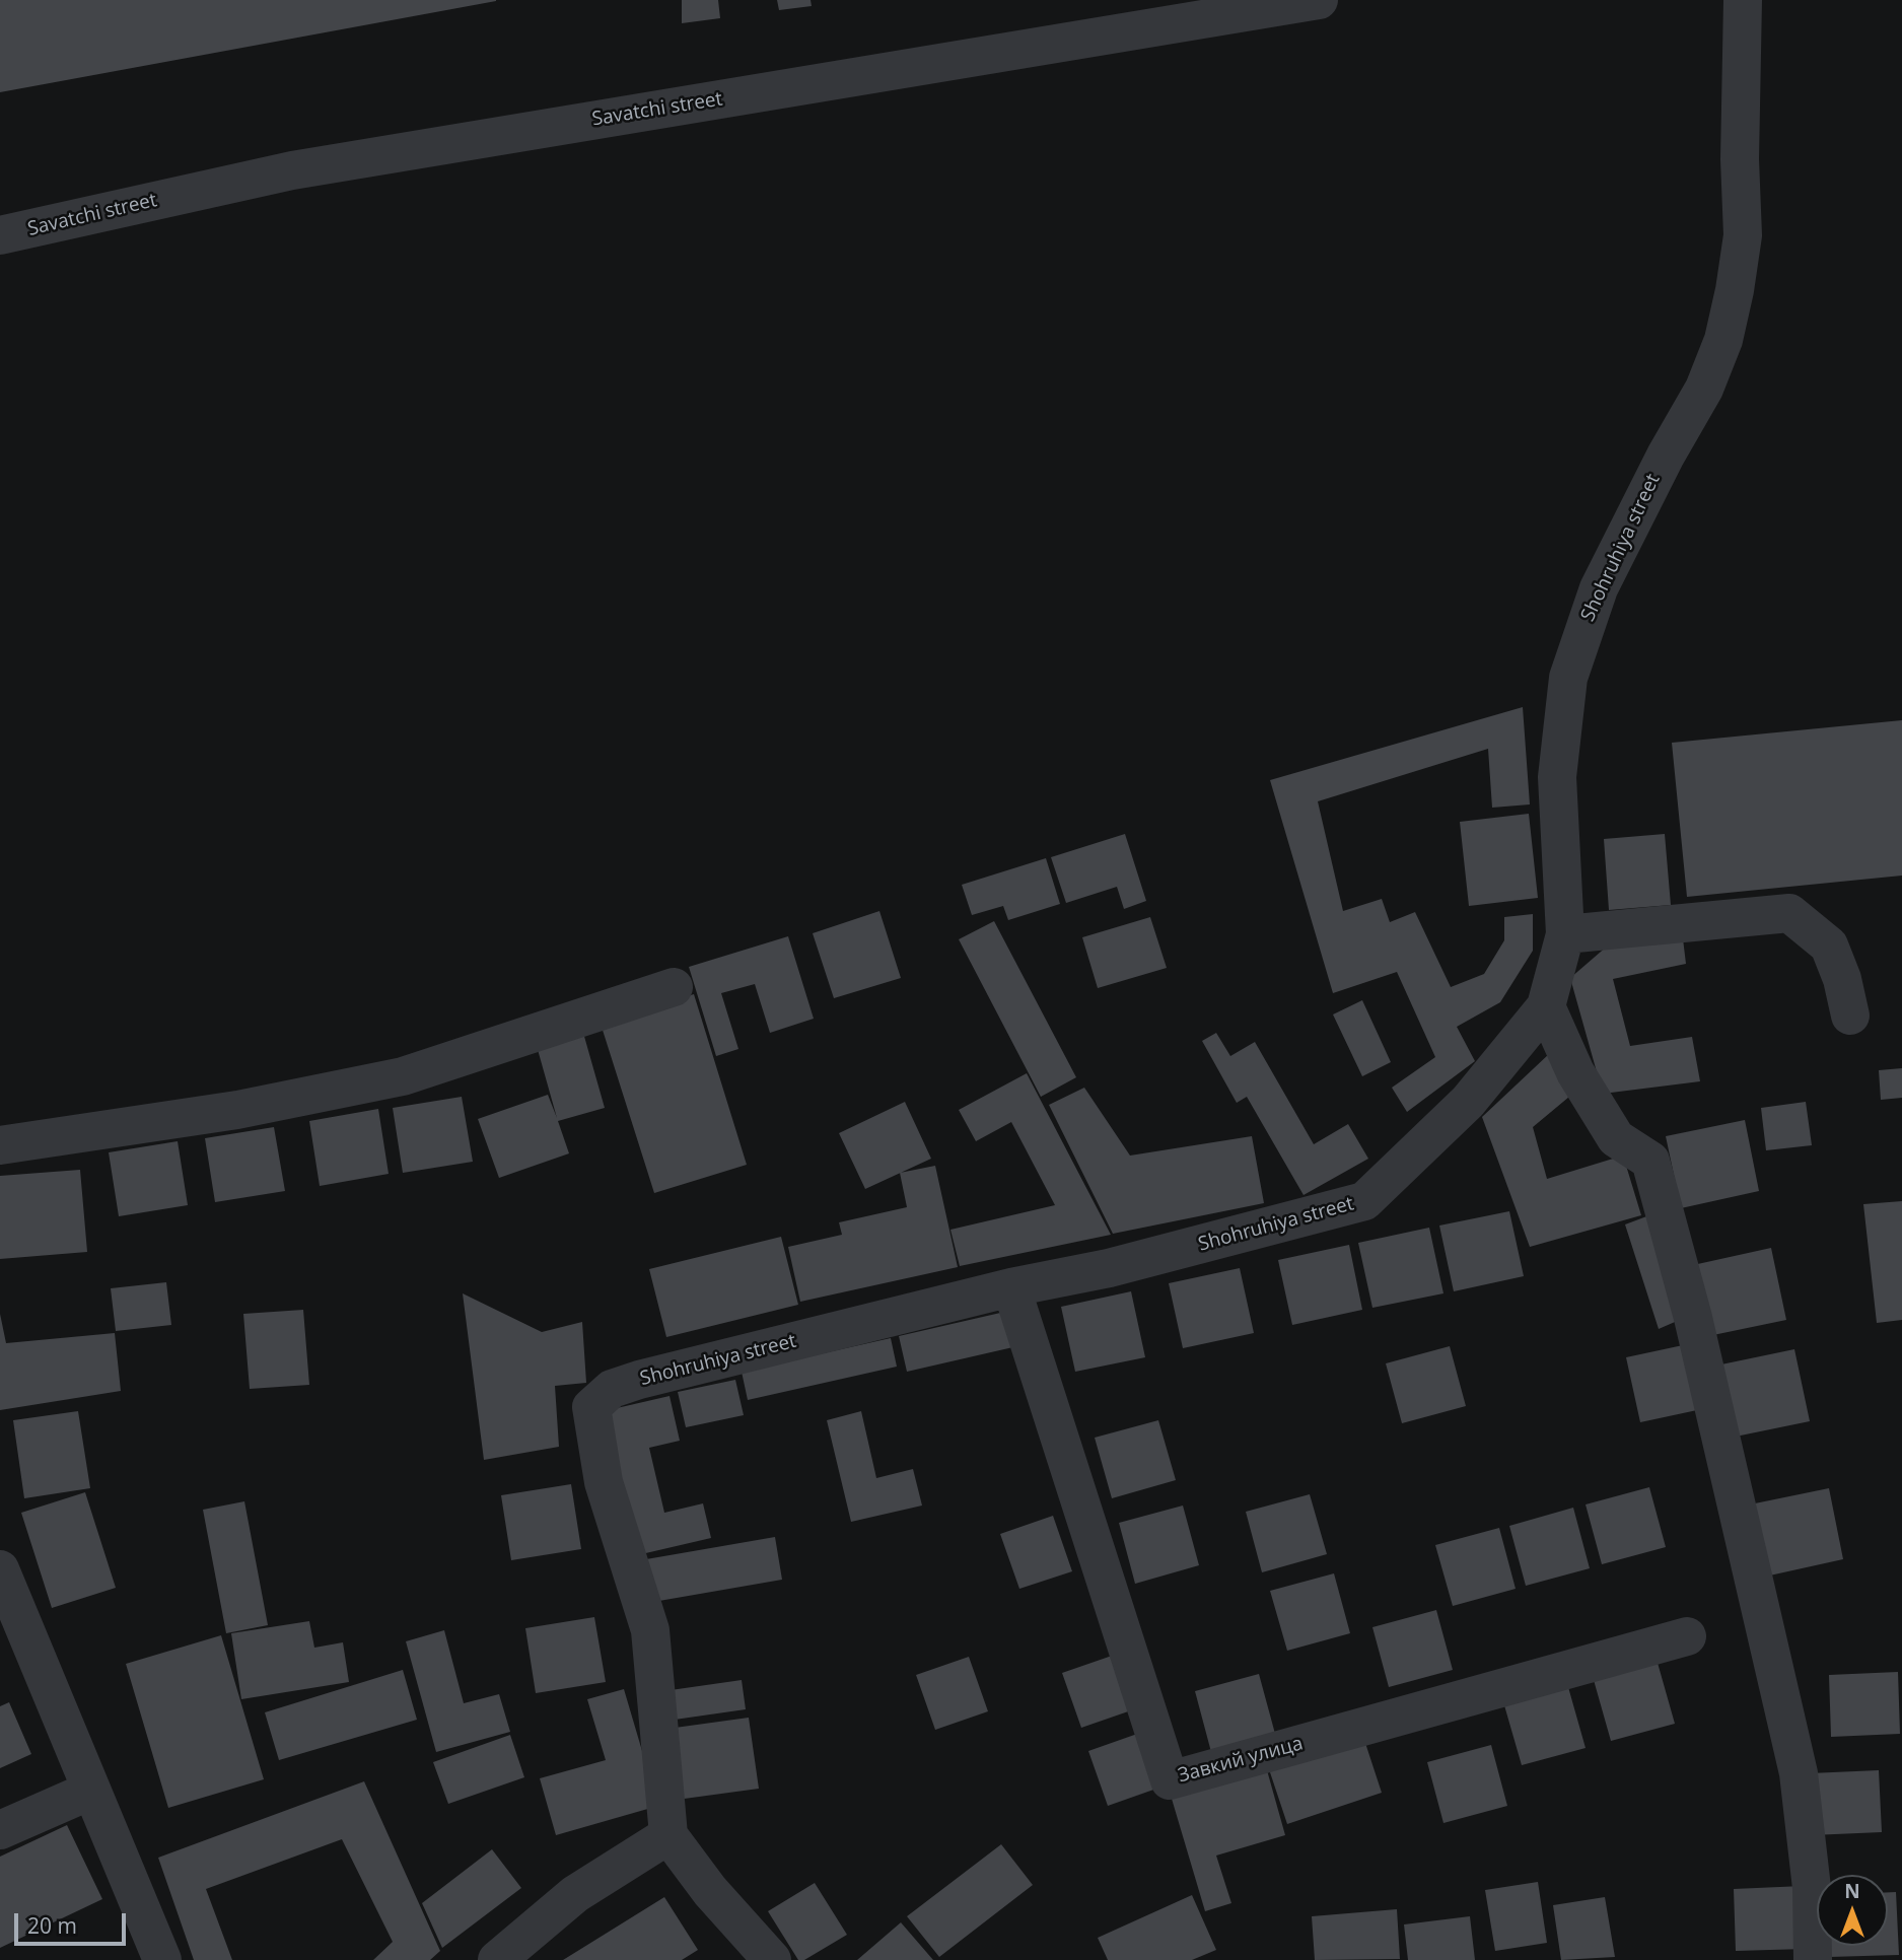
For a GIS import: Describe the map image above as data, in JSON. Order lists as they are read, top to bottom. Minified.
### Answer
{"streets":{"street":["Savatchi street","Shohruhiya street","Завкий улица"]},"crossings":[["Shohruhiya street","Завкий улица"]],"scale_bar":"20 m","north":"top"}
